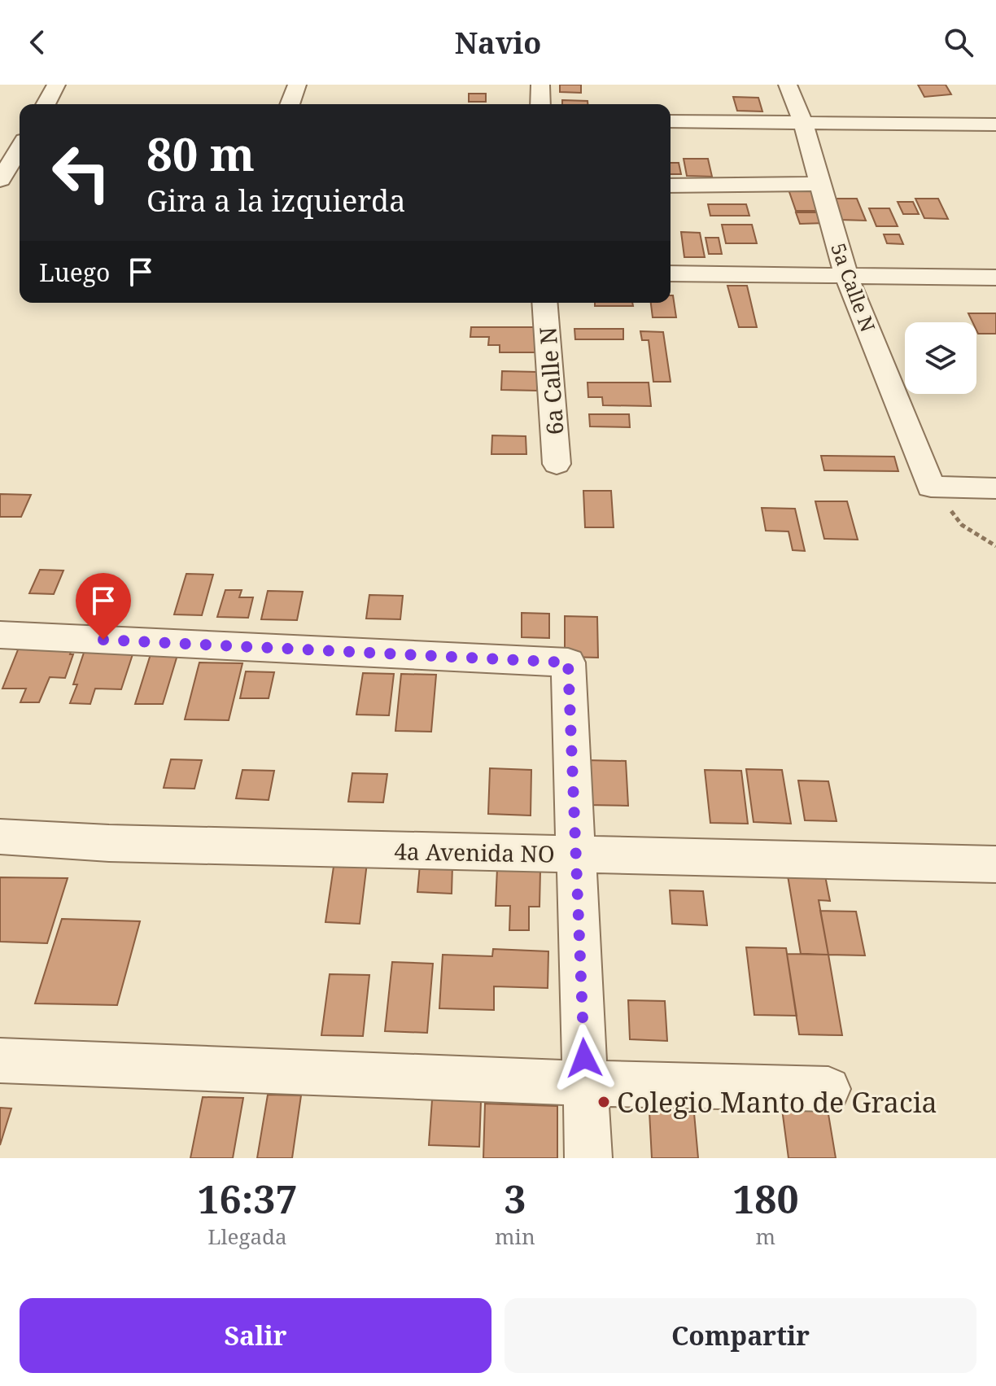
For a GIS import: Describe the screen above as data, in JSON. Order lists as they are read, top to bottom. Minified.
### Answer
{"streets":{"street":["5a Calle N","6a Calle N","4a Avenida NO"]},"places":["Colegio Manto de Gracia"],"page":{"header":"Navio","turn":["80 m","Gira a la izquierda"],"then":"Luego","eta":["16:37","Llegada","3","min","180","m"],"buttons":["Salir","Compartir"]}}
